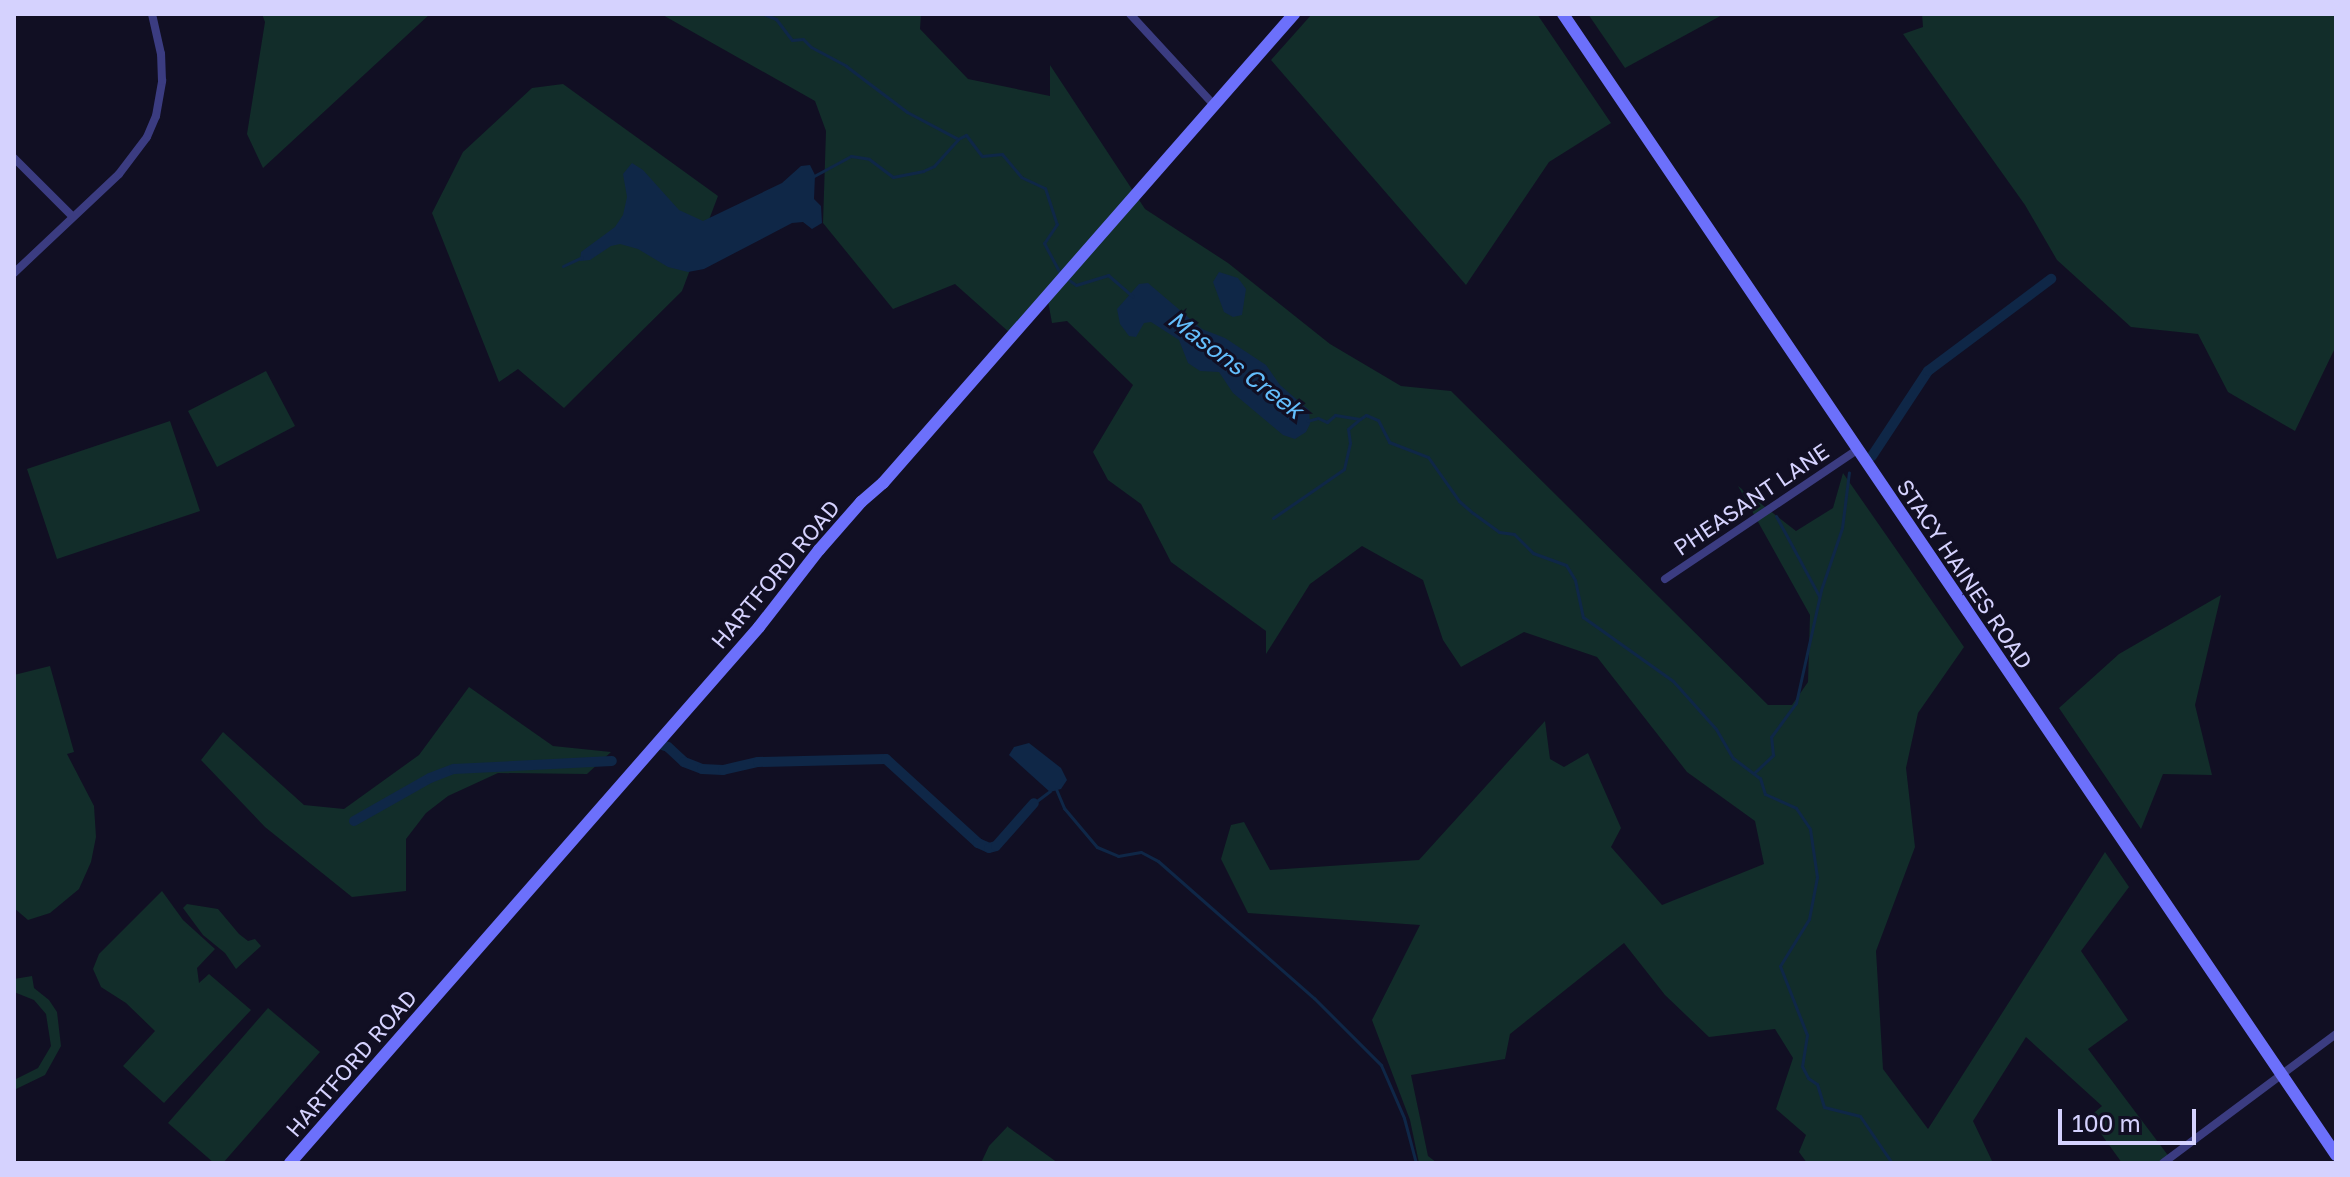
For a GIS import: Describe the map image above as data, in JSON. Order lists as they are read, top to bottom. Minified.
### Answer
{"streets":{"street":["PHEASANT LANE","HARTFORD ROAD","STACY HAINES ROAD"]},"crossings":[["PHEASANT LANE","STACY HAINES ROAD"]],"water":["Masons Creek"],"scale_bar":"100 m"}
